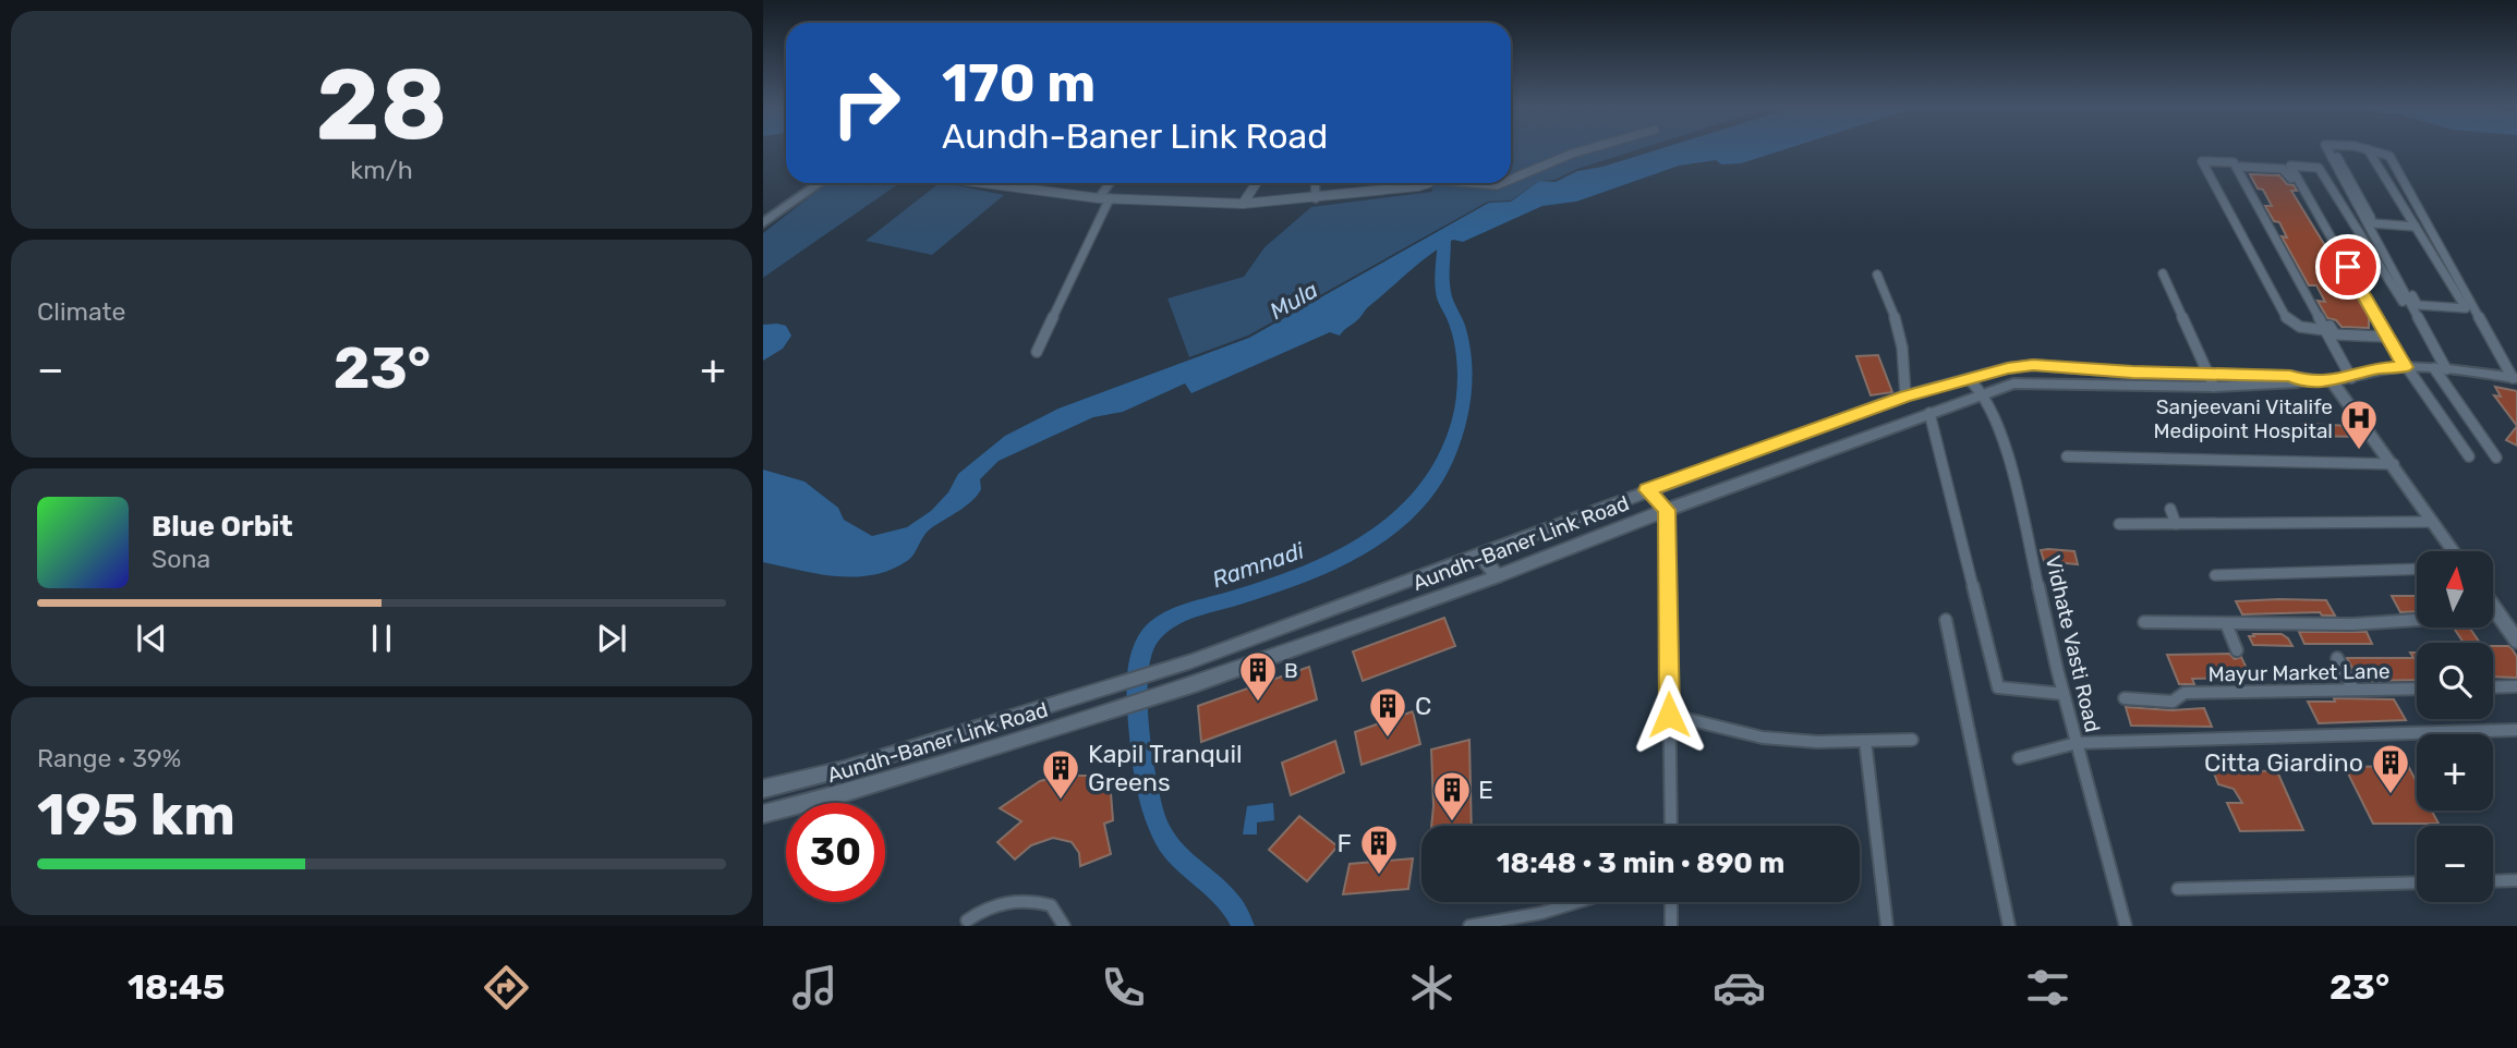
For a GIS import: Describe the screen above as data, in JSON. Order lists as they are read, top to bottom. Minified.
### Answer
{"streets":{"main road":["Aundh-Baner Link Road"],"street":["Vidhate Vasti Road","Mayur Market Lane"]},"crossings":[["Aundh-Baner Link Road","Vidhate Vasti Road"]],"water":["Mula","Ramnadi"],"places":{"hospital":["Sanjeevani Vitalife Medipoint Hospital"],"building":["B","C","Citta Giardino","Kapil Tranquil Greens","E","F"]},"north":"top","page":{"tile":[["28","km/h"],"Climate",["Range · 39%","195 km"]],"turn":["170 m","Aundh-Baner Link Road"],"heat":["−","23°","+"],"song":["Blue Orbit","Sona"],"map_buttons":["+","−"],"limit":"30","trip":"18:48 · 3 min · 890 m","tabs":["18:45","23°"]}}
